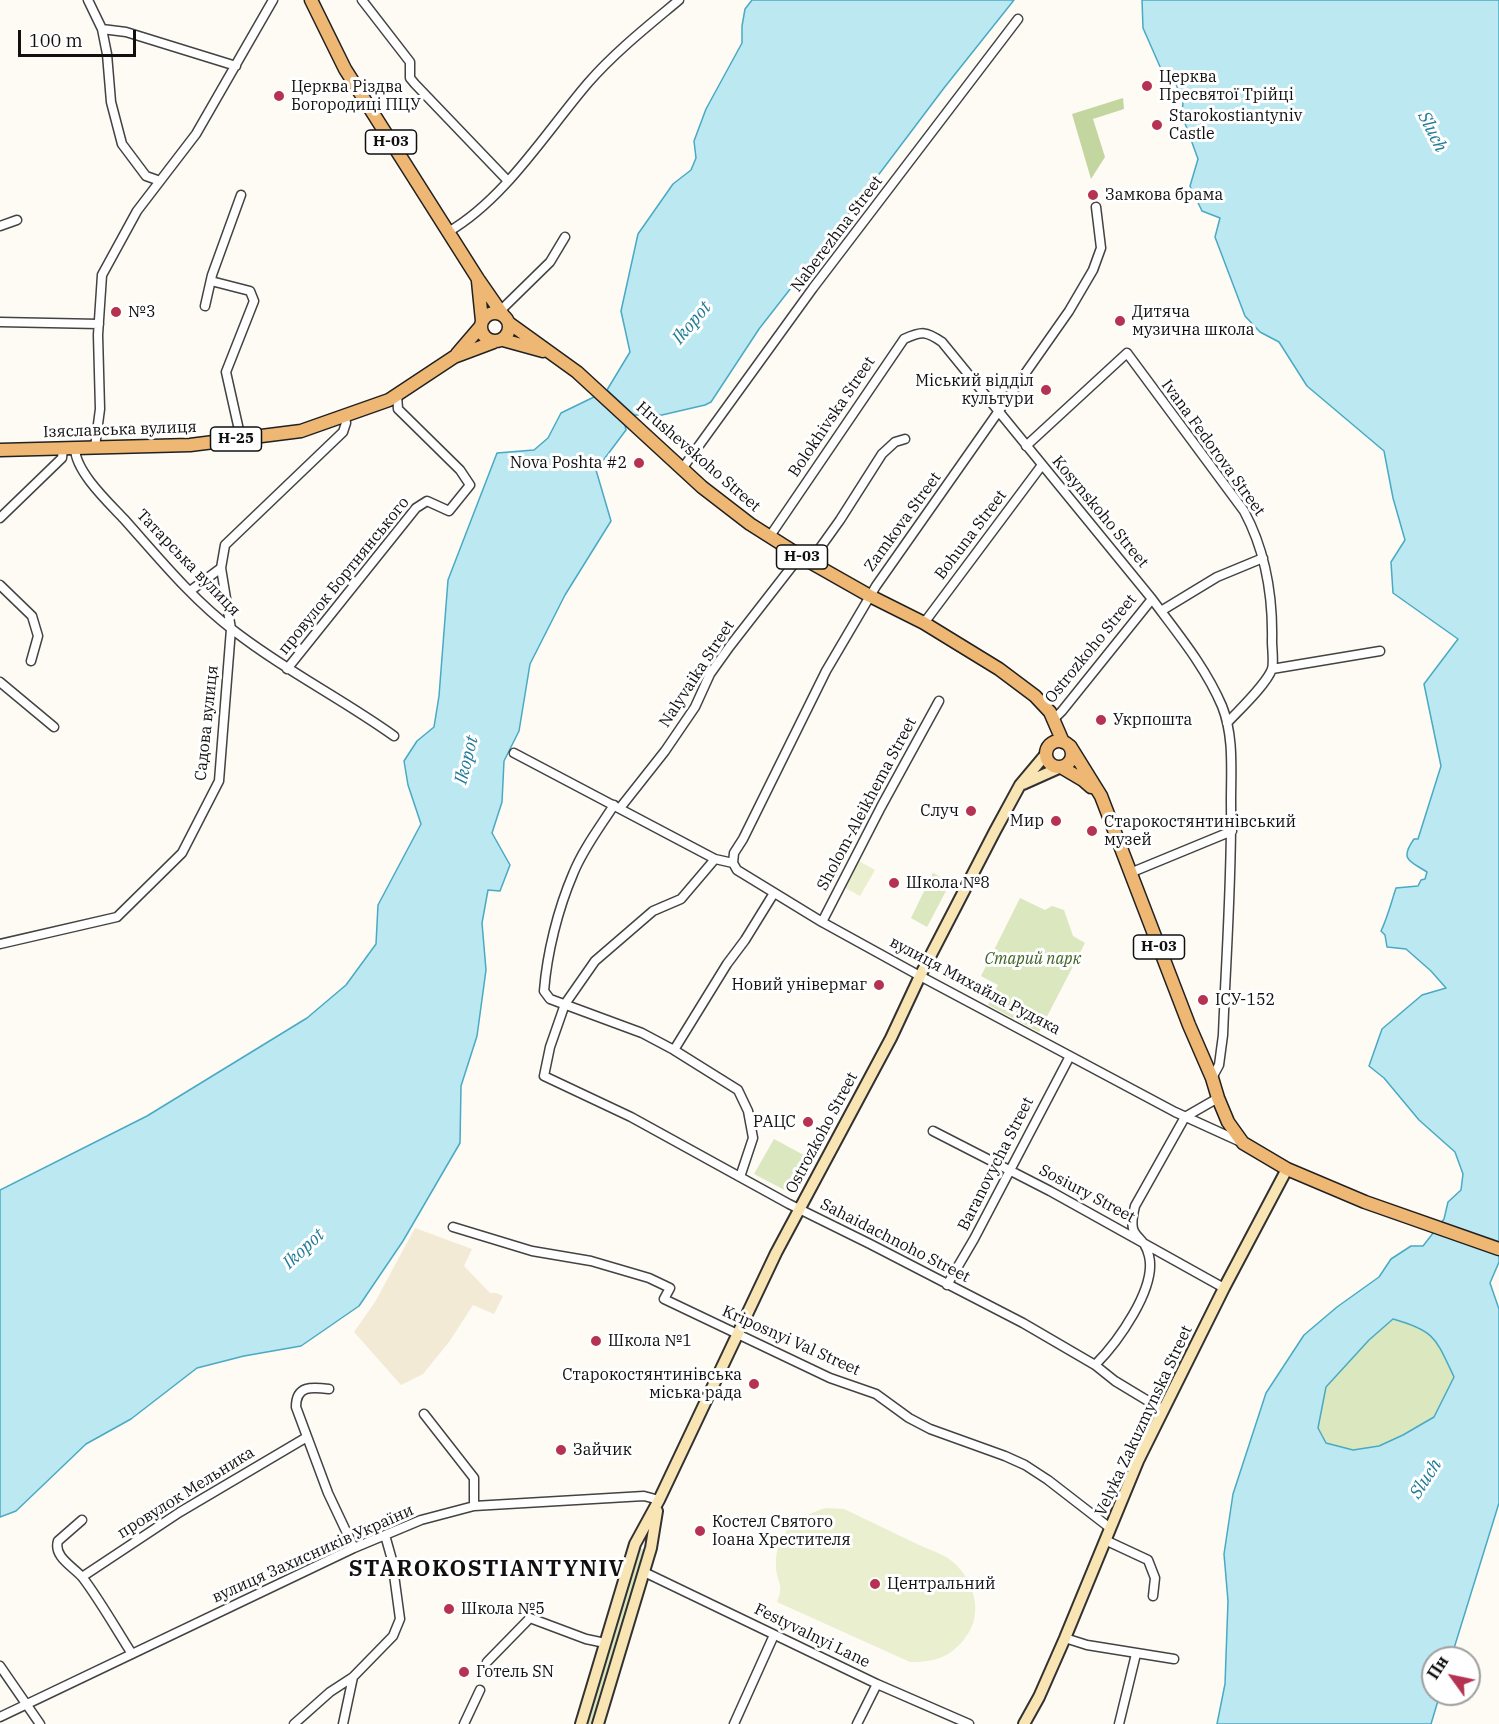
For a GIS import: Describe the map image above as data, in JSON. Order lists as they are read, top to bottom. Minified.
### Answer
{"streets":{"main road":["Н-03","Ізяславська вулиця","Н-25","Hrushevskoho Street","Ostrozkoho Street","вулиця Михайла Рудяка","Velyka Zakuzmynska Street"],"street":["Naberezhna Street","Bolokhivska Street","Ivana Fedorova Street","Kosynskoho Street","Zamkova Street","Bohuna Street","Татарська вулиця","провулок Бортнянського","Nalyvaika Street","Садова вулиця","Sholom-Aleikhema Street","Baranovycha Street","Sosiury Street","Sahaidachnoho Street","Kriposnyi Val Street","провулок Мельника","вулиця Захисників України","Festyvalnyi Lane"]},"crossings":[["Н-03","Ізяславська вулиця"],["Н-03","Н-25"],["Н-03","Hrushevskoho Street"],["Н-03","Ostrozkoho Street"],["Naberezhna Street","Hrushevskoho Street"],["Bolokhivska Street","Hrushevskoho Street"],["Bolokhivska Street","Kosynskoho Street"],["Ізяславська вулиця","Н-25"],["Ізяславська вулиця","Hrushevskoho Street"],["Ізяславська вулиця","Татарська вулиця"],["Ізяславська вулиця","провулок Бортнянського"],["Н-25","Hrushevskoho Street"],["Ivana Fedorova Street","Kosynskoho Street"],["Hrushevskoho Street","Zamkova Street"],["Hrushevskoho Street","Bohuna Street"],["Hrushevskoho Street","Ostrozkoho Street"],["Hrushevskoho Street","Nalyvaika Street"],["Hrushevskoho Street","вулиця Михайла Рудяка"],["Kosynskoho Street","Zamkova Street"],["Kosynskoho Street","Bohuna Street"],["Kosynskoho Street","Ostrozkoho Street"],["Zamkova Street","вулиця Михайла Рудяка"],["Татарська вулиця","провулок Бортнянського"],["Татарська вулиця","Садова вулиця"],["Ostrozkoho Street","вулиця Михайла Рудяка"],["Ostrozkoho Street","Sahaidachnoho Street"],["Ostrozkoho Street","Kriposnyi Val Street"],["Ostrozkoho Street","вулиця Захисників України"],["Ostrozkoho Street","Festyvalnyi Lane"],["Nalyvaika Street","вулиця Михайла Рудяка"],["Nalyvaika Street","Sahaidachnoho Street"],["Sholom-Aleikhema Street","вулиця Михайла Рудяка"],["вулиця Михайла Рудяка","Baranovycha Street"],["вулиця Михайла Рудяка","Velyka Zakuzmynska Street"],["Baranovycha Street","Sosiury Street"],["Baranovycha Street","Sahaidachnoho Street"],["Sosiury Street","Velyka Zakuzmynska Street"],["Sahaidachnoho Street","Velyka Zakuzmynska Street"],["Kriposnyi Val Street","Velyka Zakuzmynska Street"]],"districts":["STAROKOSTIANTYNIV"],"water":["Sluch","Ikopot"],"parks":["Старий парк"],"places":["Церква Пресвятої Трійці","Церква Різдва Богородиці ПЦУ","Starokostiantyniv Castle","Замкова брама","№3","Дитяча музична школа","Міський відділ культури","Nova Poshta #2","Укрпошта","Случ","Мир","Старокостянтинівський музей","Школа №8","Новий універмаг","ІСУ-152","РАЦС","Школа №1","Старокостянтинівська міська рада","Зайчик","Костел Святого Іоана Хрестителя","Центральний","Школа №5","Готель SN"],"scale_bar":"100 m","north":"top left"}
